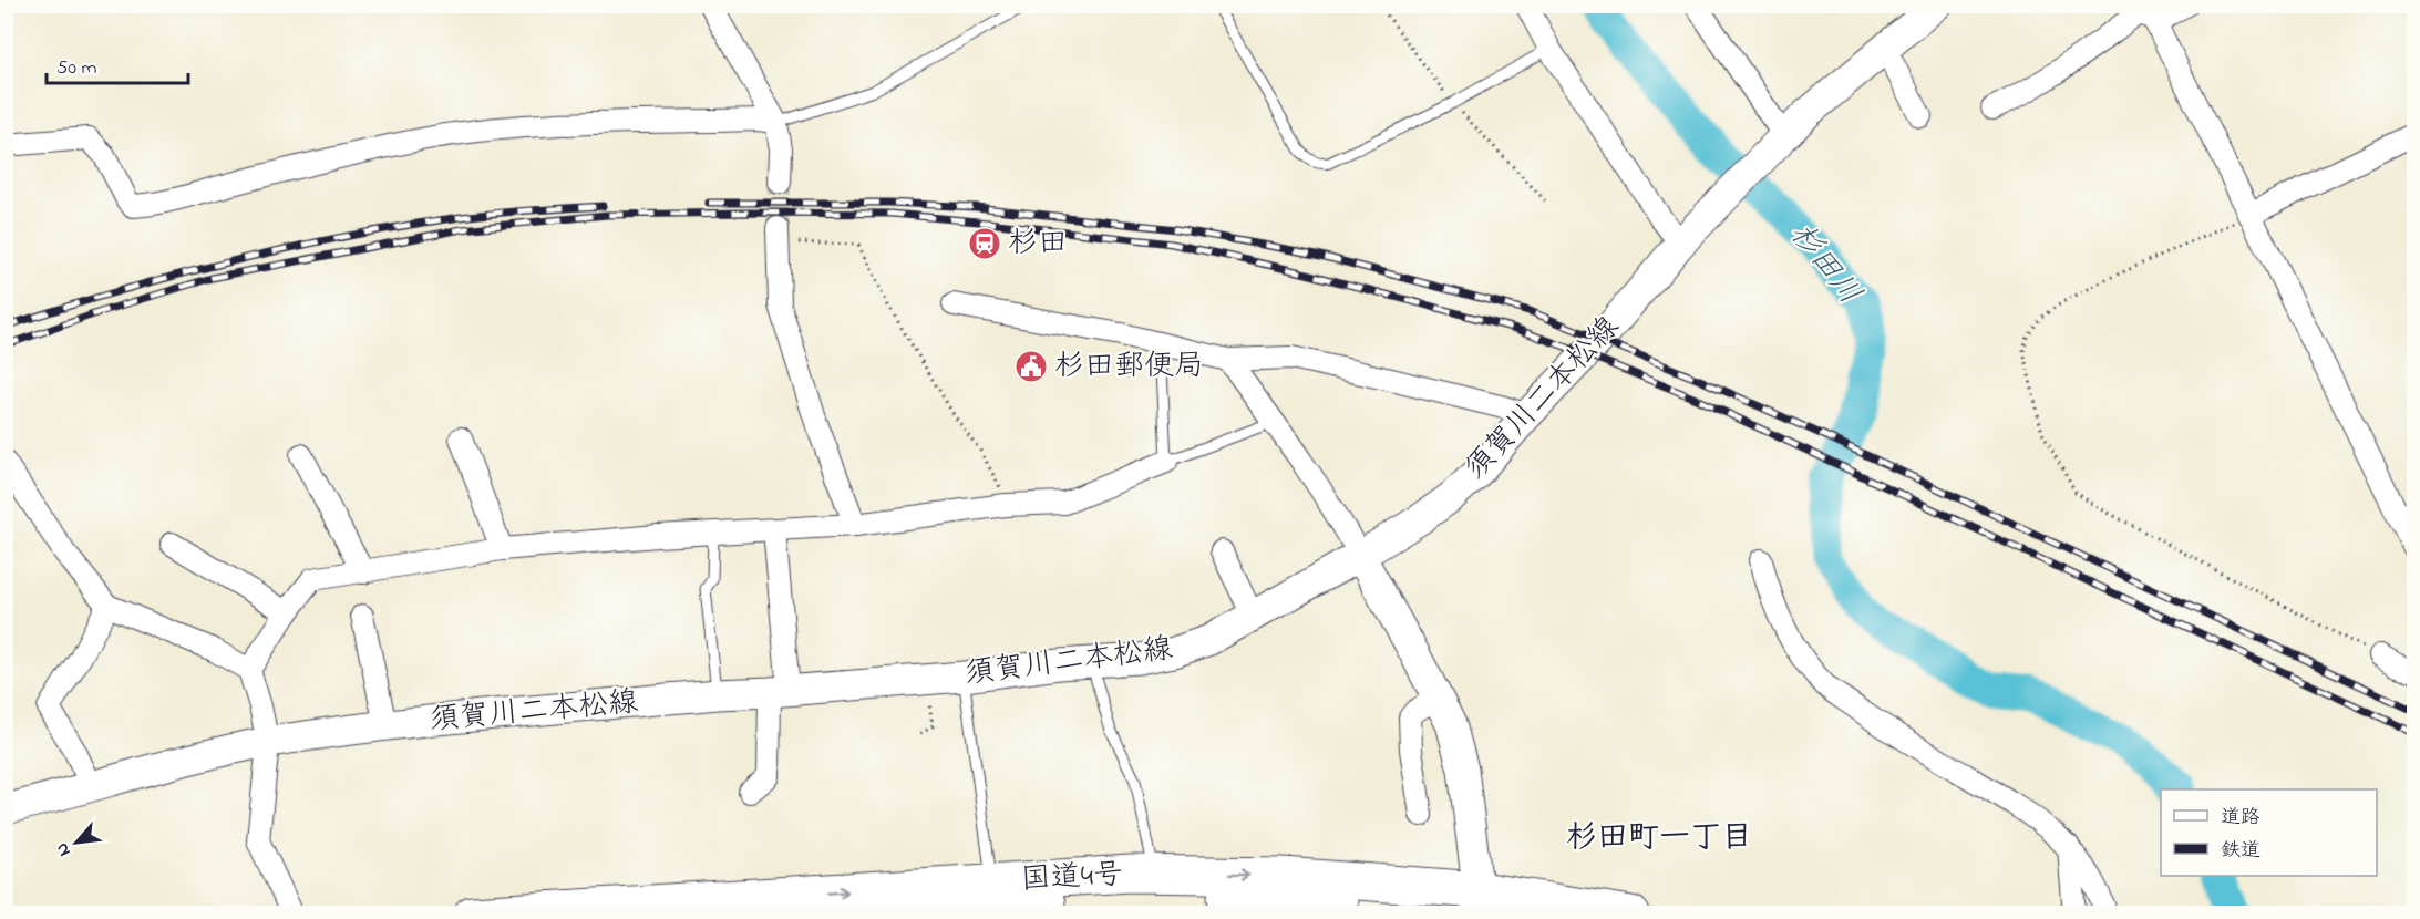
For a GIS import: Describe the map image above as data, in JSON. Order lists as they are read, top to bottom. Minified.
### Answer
{"streets":{"highway":["国道4号"],"main road":["須賀川二本松線"]},"districts":["杉田町一丁目"],"water":["杉田川"],"places":{"station":["杉田"],"public building":["杉田郵便局"]},"legend":["道路","鉄道"],"scale_bar":"50 m","north":"bottom left"}
